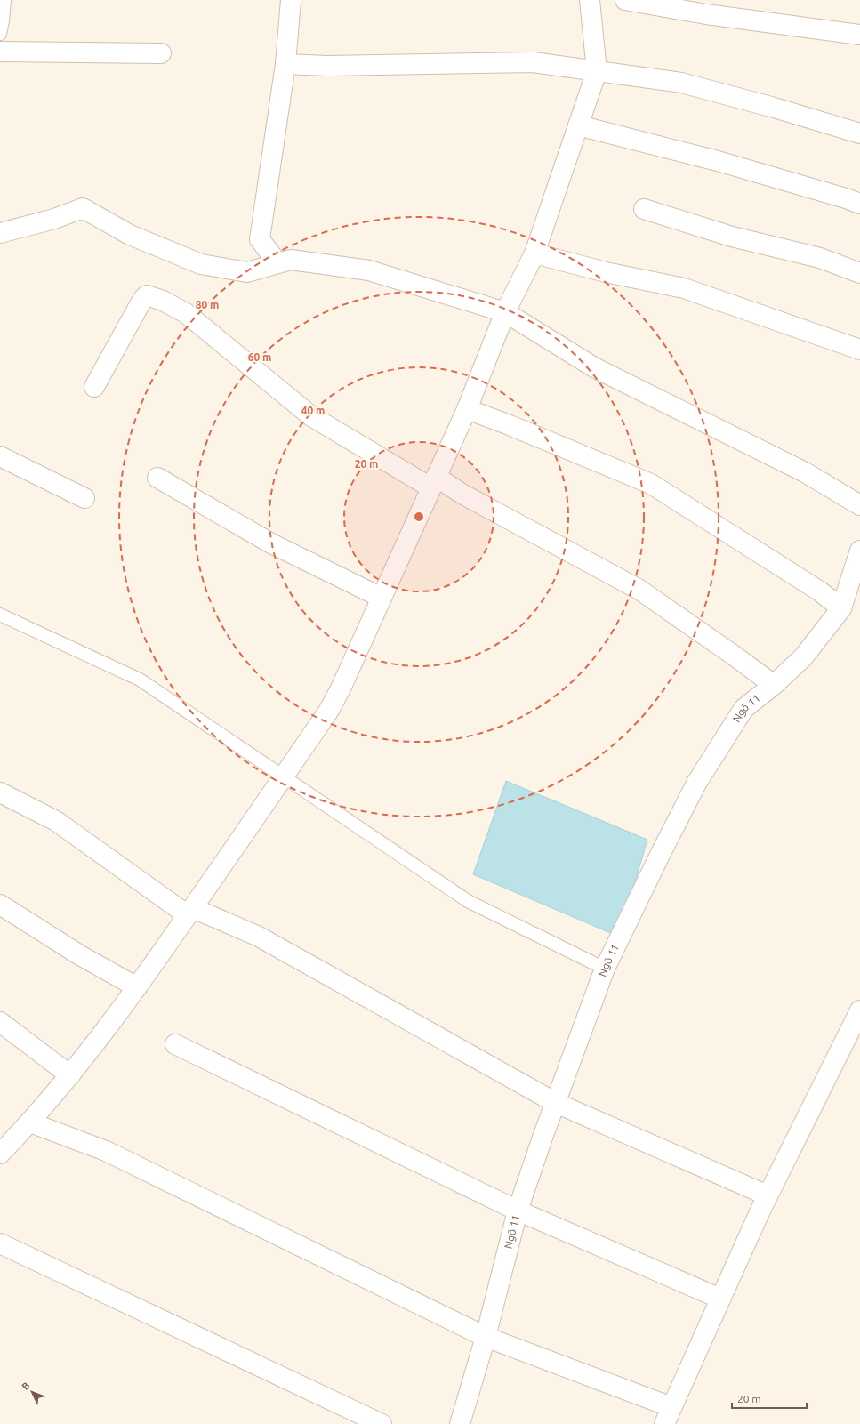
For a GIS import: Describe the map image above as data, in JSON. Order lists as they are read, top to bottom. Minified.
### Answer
{"streets":{"street":["Ngõ 11"]},"scale_bar":"20 m","north":"top left","rings":["80 m","60 m","40 m","20 m"]}
